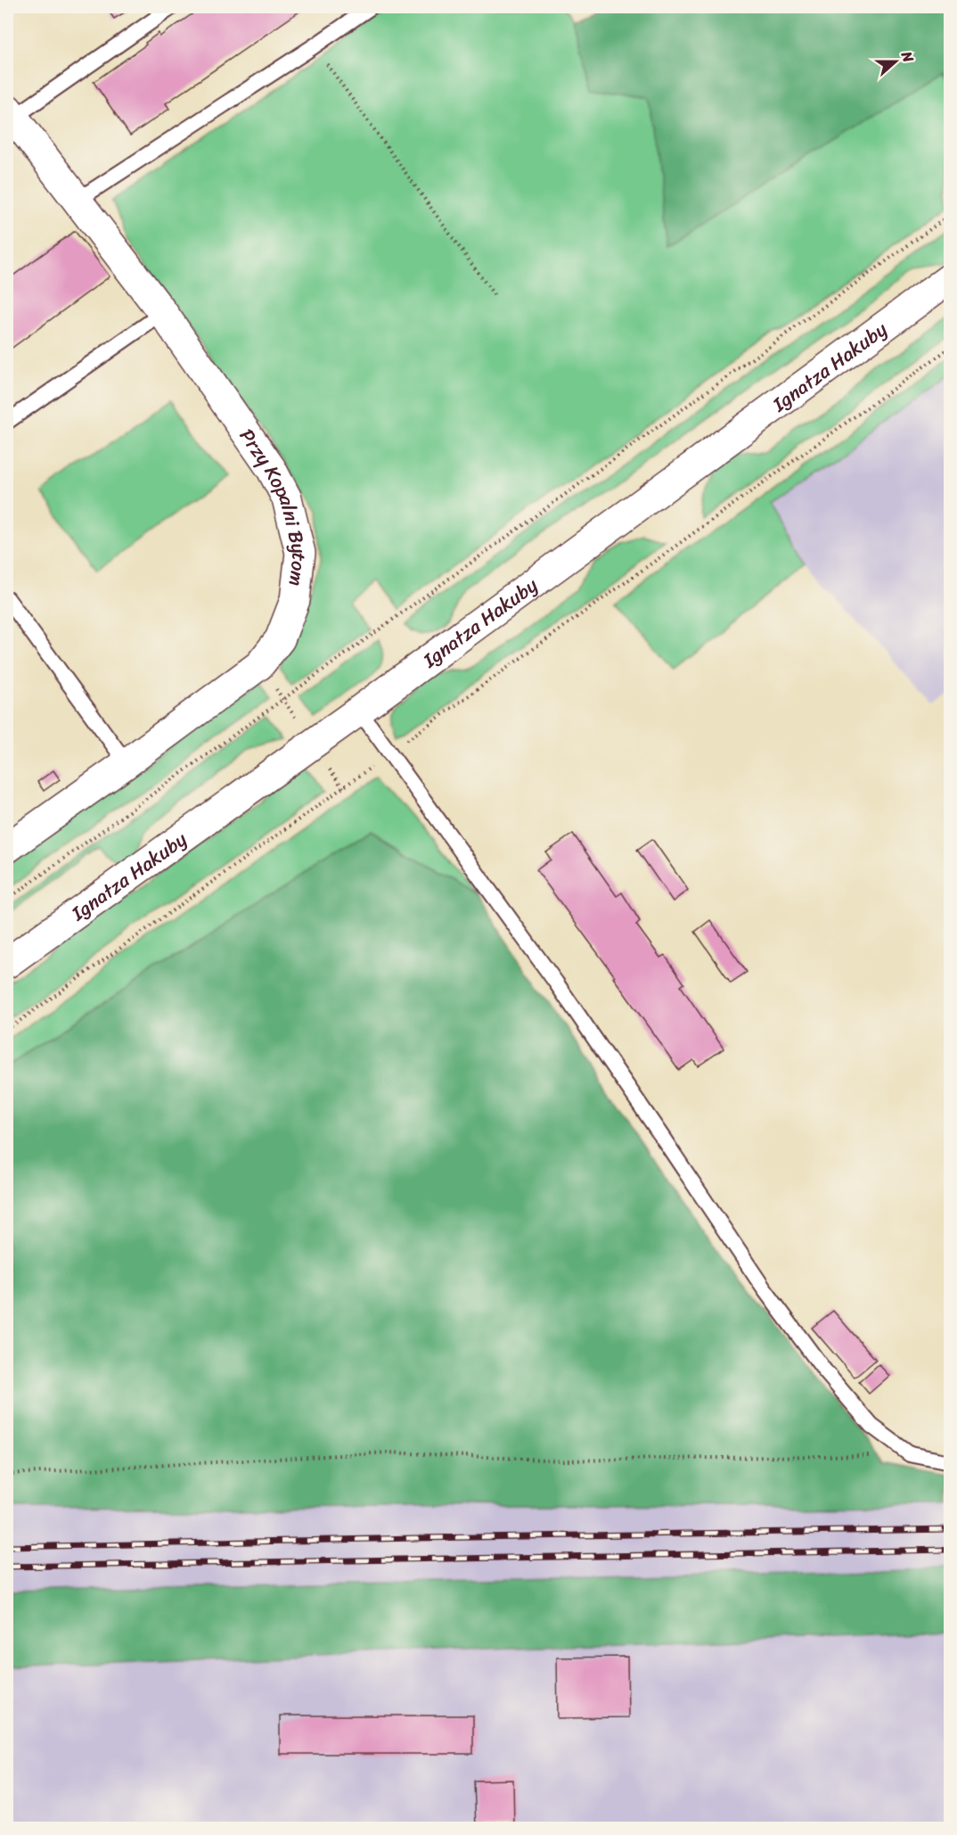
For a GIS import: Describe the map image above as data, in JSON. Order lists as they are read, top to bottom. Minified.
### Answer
{"streets":{"street":["Ignatza Hakuby","Przy Kopalni Bytom"]},"north":"right"}
